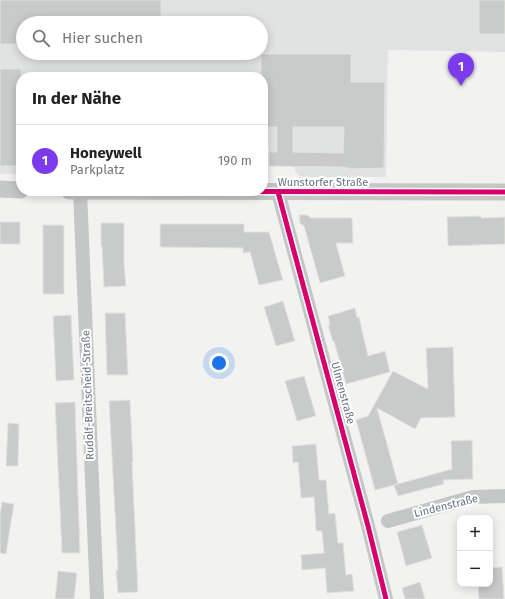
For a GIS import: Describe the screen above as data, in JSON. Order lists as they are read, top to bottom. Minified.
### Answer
{"streets":{"street":["Wunstorfer Straße","Ulmenstraße","Rudolf-Breitscheid-Straße","Lindenstraße"]},"crossings":[["Wunstorfer Straße","Ulmenstraße"]],"page":{"search":"Hier suchen","pins":"1","heading":"In der Nähe","list":[{"mark":"1","name":"Honeywell","note":"Parkplatz","value":"190 m"}],"map_buttons":["+","−"]}}
